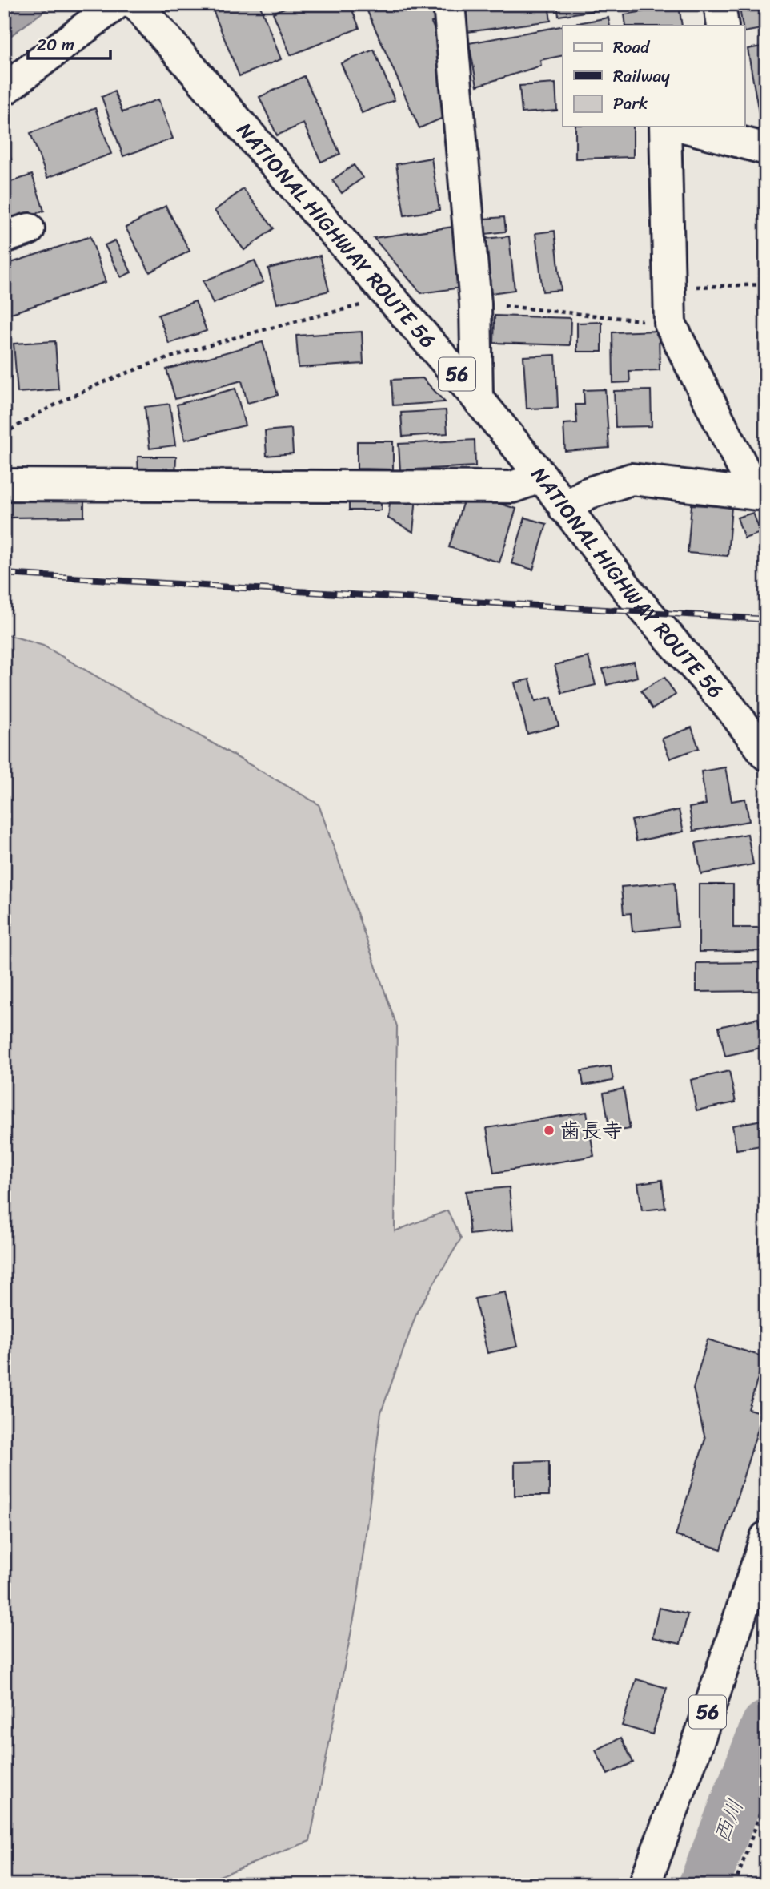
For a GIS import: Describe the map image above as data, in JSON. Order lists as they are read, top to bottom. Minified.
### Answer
{"streets":{"main road":["NATIONAL HIGHWAY ROUTE 56","56"]},"water":["西川"],"places":["歯長寺"],"legend":["Road","Railway","Park"],"scale_bar":"20 m"}
